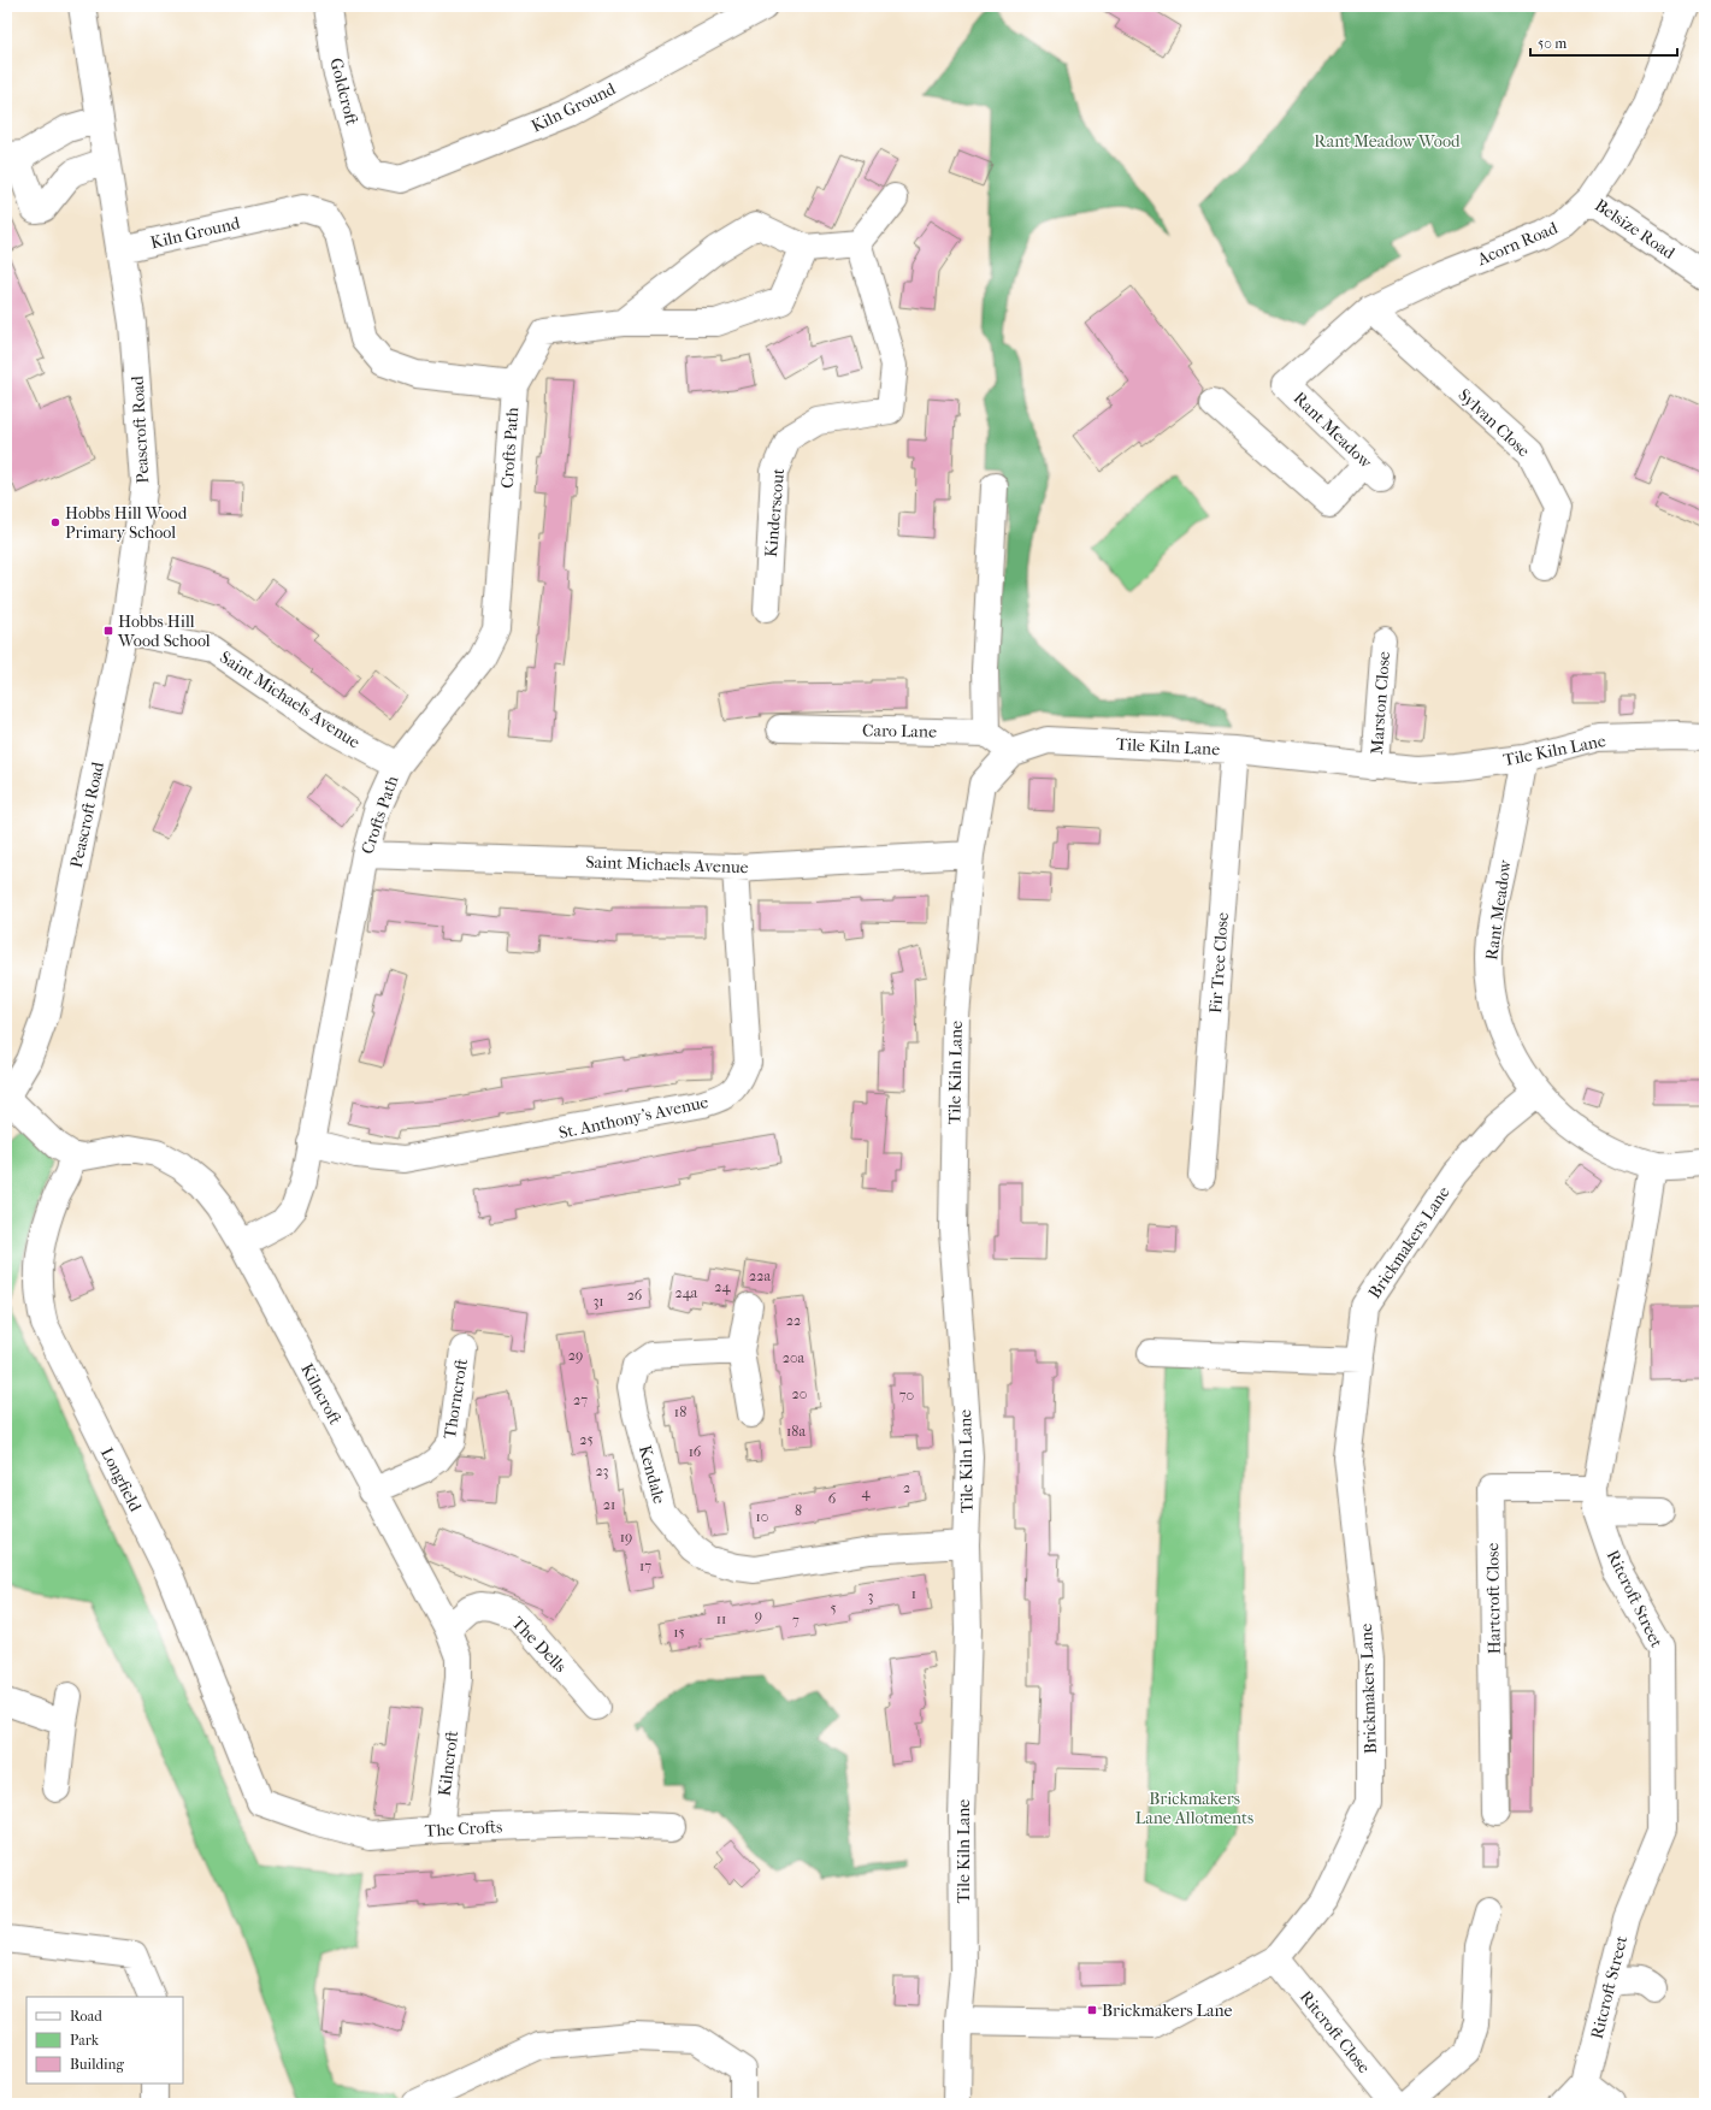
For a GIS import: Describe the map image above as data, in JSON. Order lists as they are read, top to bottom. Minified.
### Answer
{"streets":{"street":["Goldcroft","Kiln Ground","Belsize Road","Acorn Road","Sylvan Close","Peascroft Road","Rant Meadow","Crofts Path","Kinderscout","Saint Michaels Avenue","Marston Close","Caro Lane","Tile Kiln Lane","Fir Tree Close","St. Anthony's Avenue","Brickmakers Lane","Kilncroft","Thorncroft","Kendale","Longfield","Hartcroft Close","Ritcroft Street","The Dells","The Crofts","Ritcroft Close"]},"crossings":[["Goldcroft","Kiln Ground"],["Kiln Ground","Peascroft Road"],["Kiln Ground","Crofts Path"],["Belsize Road","Acorn Road"],["Acorn Road","Sylvan Close"],["Acorn Road","Rant Meadow"],["Peascroft Road","Saint Michaels Avenue"],["Rant Meadow","Tile Kiln Lane"],["Rant Meadow","Brickmakers Lane"],["Rant Meadow","Ritcroft Street"],["Crofts Path","Saint Michaels Avenue"],["Crofts Path","St. Anthony's Avenue"],["Crofts Path","Kilncroft"],["Saint Michaels Avenue","Tile Kiln Lane"],["Saint Michaels Avenue","St. Anthony's Avenue"],["Marston Close","Tile Kiln Lane"],["Tile Kiln Lane","Fir Tree Close"],["Tile Kiln Lane","Brickmakers Lane"],["Tile Kiln Lane","Kendale"],["Brickmakers Lane","Ritcroft Close"],["Kilncroft","Thorncroft"],["Kilncroft","Longfield"],["Kilncroft","The Dells"],["Kilncroft","The Crofts"],["Longfield","The Crofts"],["Hartcroft Close","Ritcroft Street"]],"parks":["Rant Meadow Wood","Brickmakers Lane Allotments"],"places":{"other":["Hobbs Hill Wood Primary School"],"transit":["Hobbs Hill Wood School","Brickmakers Lane"]},"house_numbers":["22a","24","24a","26","31","22","29","20a","20","70","27","18","18a","25","16","23","2","4","6","21","8","10","19","17","1","3","5","9","11","7","15"],"legend":["Road","Park","Building"],"scale_bar":"50 m"}
